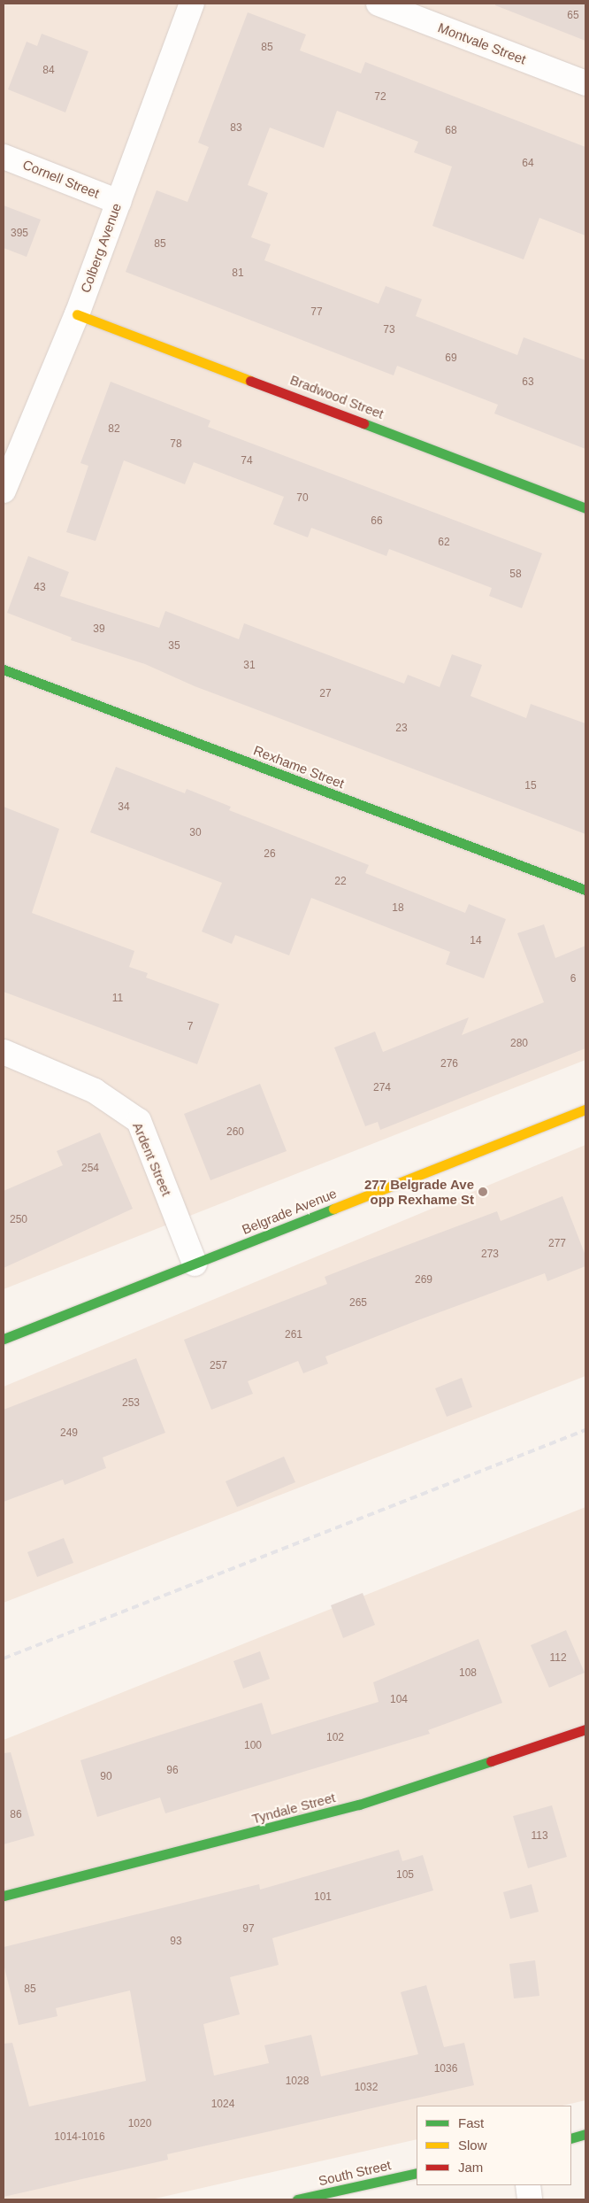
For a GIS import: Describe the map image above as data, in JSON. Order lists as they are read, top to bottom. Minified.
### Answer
{"streets":{"street":["Montvale Street","Cornell Street","Colberg Avenue","Bradwood Street","Rexhame Street","Ardent Street","Belgrade Avenue","Tyndale Street","South Street"]},"crossings":[["Cornell Street","Colberg Avenue"],["Colberg Avenue","Bradwood Street"],["Ardent Street","Belgrade Avenue"]],"places":["277 Belgrade Ave opp Rexhame St"],"house_numbers":["65","85","84","72","83","68","64","395","85","81","77","73","69","63","82","78","74","70","66","62","58","43","39","35","31","27","23","15","34","30","26","22","18","14","6","11","7","280","276","274","260","254","250","277","273","269","265","261","257","253","249","112","108","104","102","100","96","90","86","113","105","101","97","93","85","1036","1028","1032","1024","1020","1014-1016"],"legend":["Fast","Slow","Jam"]}
